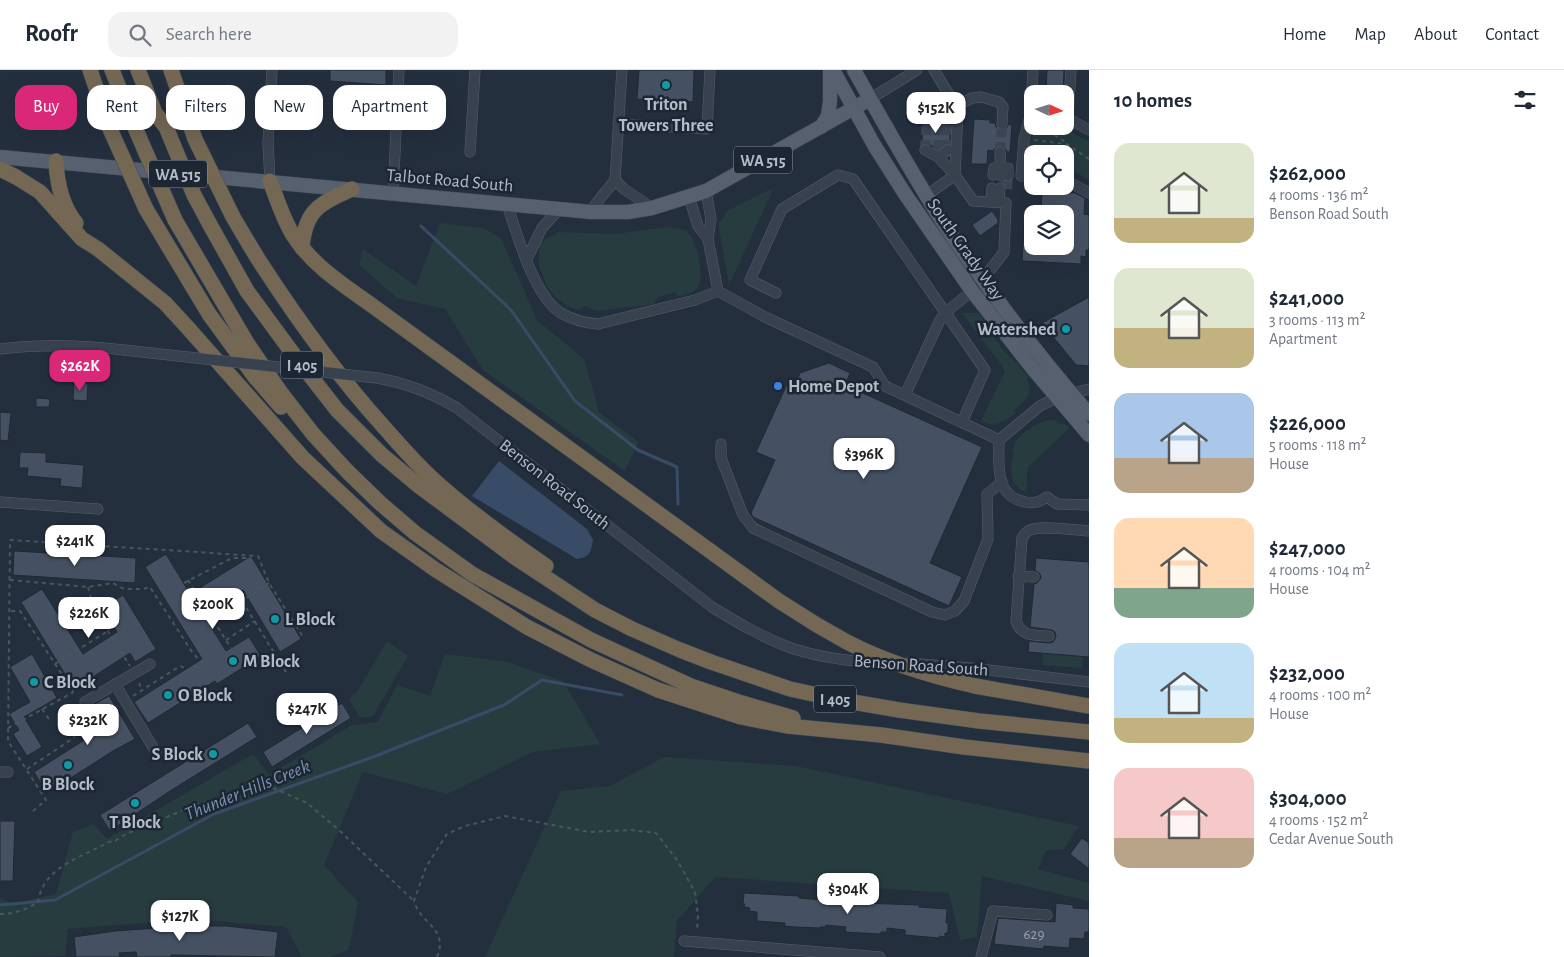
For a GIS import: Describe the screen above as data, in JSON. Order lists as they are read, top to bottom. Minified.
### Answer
{"streets":{"highway":["I 405"],"main road":["WA 515","Talbot Road South","South Grady Way"],"street":["Benson Road South"]},"crossings":[["Talbot Road South","South Grady Way"]],"water":["Thunder Hills Creek"],"places":["Triton Towers Three","Watershed","Home Depot","L Block","M Block","C Block","O Block","S Block","B Block","T Block"],"house_numbers":["629"],"north":"right","page":{"header":"Roofr","search":"Search here","nav":["Home","Map","About","Contact"],"heading":"10 homes","chip":["Buy","Rent","Filters","New","Apartment"],"price":["$152K","$262K","$396K","$241K","$200K","$226K","$247K","$232K","$304K","$127K"],"list":[{"name":"$262,000","note":"4 rooms · 136 m² · Benson Road South"},{"name":"$241,000","note":"3 rooms · 113 m² · Apartment"},{"name":"$226,000","note":"5 rooms · 118 m² · House"},{"name":"$247,000","note":"4 rooms · 104 m² · House"},{"name":"$232,000","note":"4 rooms · 100 m² · House"},{"name":"$304,000","note":"4 rooms · 152 m² · Cedar Avenue South"}]}}
